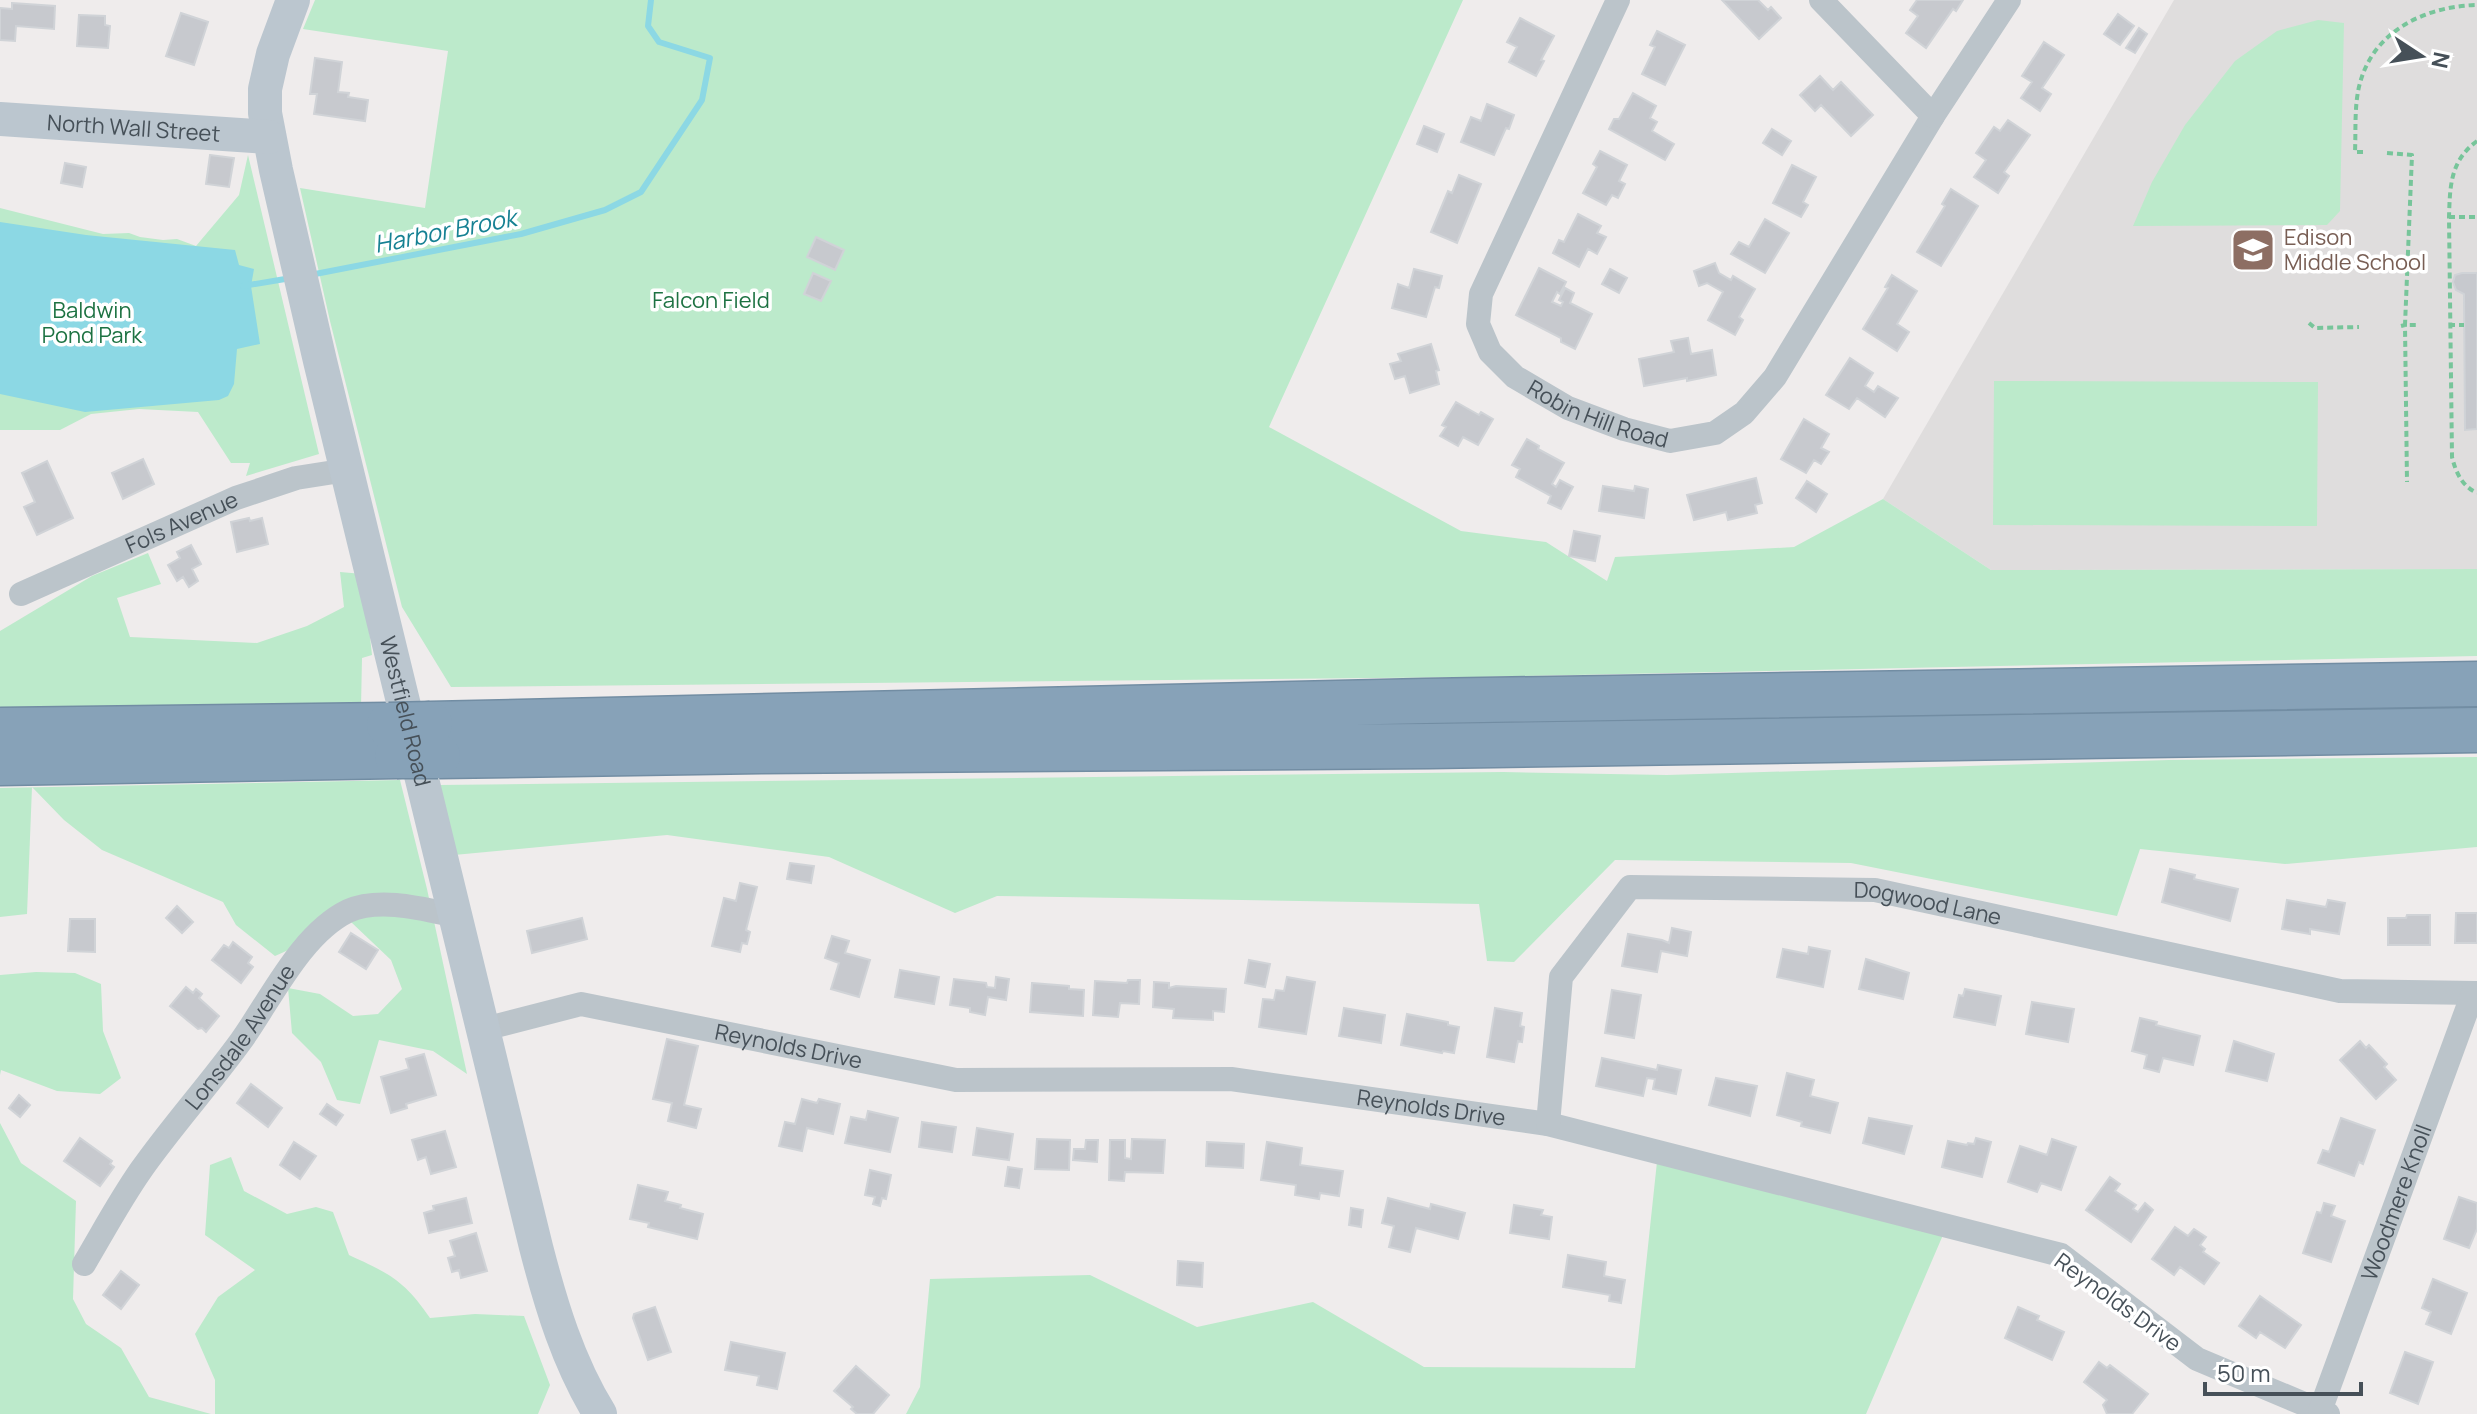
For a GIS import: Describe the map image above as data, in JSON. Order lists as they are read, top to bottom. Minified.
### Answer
{"streets":{"street":["North Wall Street","Robin Hill Road","Fols Avenue","Westfield Road","Dogwood Lane","Lonsdale Avenue","Reynolds Drive","Woodmere Knoll"]},"crossings":[["North Wall Street","Westfield Road"],["Fols Avenue","Westfield Road"],["Westfield Road","Lonsdale Avenue"],["Westfield Road","Reynolds Drive"],["Dogwood Lane","Reynolds Drive"],["Dogwood Lane","Woodmere Knoll"],["Reynolds Drive","Woodmere Knoll"]],"water":["Harbor Brook"],"parks":["Falcon Field","Baldwin Pond Park"],"places":{"school or university":["Edison Middle School"]},"scale_bar":"50 m","north":"right"}
